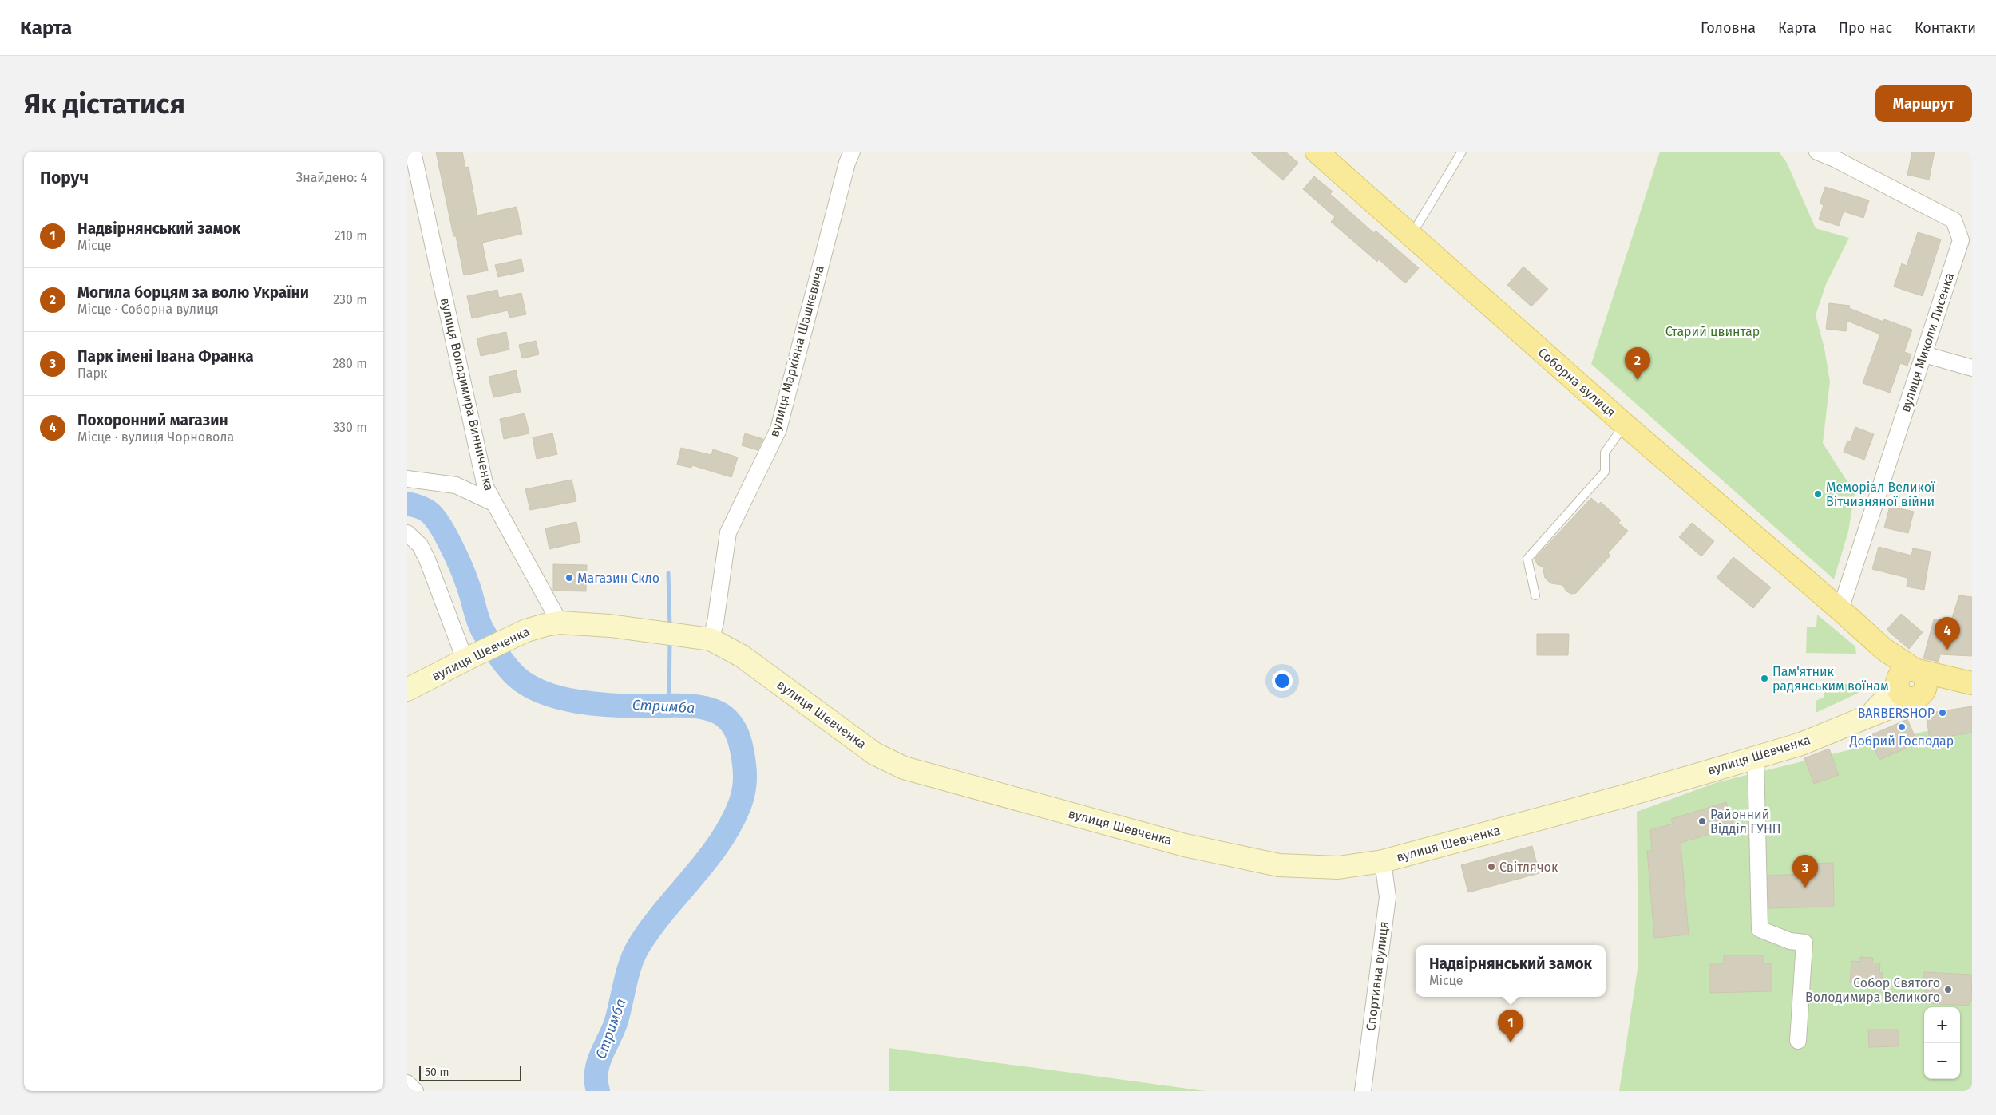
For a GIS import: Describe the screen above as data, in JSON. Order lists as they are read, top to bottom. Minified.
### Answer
{"streets":{"main road":["Соборна вулиця"],"street":["вулиця Миколи Лисенка","вулиця Маркіяна Шашкевича","вулиця Володимира Винниченка","вулиця Шевченка","Спортивна вулиця"]},"crossings":[["вулиця Миколи Лисенка","Соборна вулиця"],["вулиця Маркіяна Шашкевича","вулиця Шевченка"],["Соборна вулиця","вулиця Шевченка"],["вулиця Володимира Винниченка","вулиця Шевченка"],["вулиця Шевченка","Спортивна вулиця"]],"water":["Стримба"],"parks":["Старий цвинтар"],"places":["Меморіал Великої Вітчизняної війни","Магазин Скло","Пам'ятник радянським воїнам","BARBERSHOP","Добрий Господар","Районний Відділ ГУНП","Світлячок","Собор Святого Володимира Великого"],"scale_bar":"50 m","page":{"header":"Карта","nav":["Головна","Карта","Про нас","Контакти"],"buttons":"Маршрут","title":"Як дістатися","heading":["Поруч","Знайдено: 4"],"list":[{"mark":"1","name":"Надвірнянський замок","note":"Місце","value":"210 m"},{"mark":"2","name":"Могила борцям за волю України","note":"Місце · Соборна вулиця","value":"230 m"},{"mark":"3","name":"Парк імені Івана Франка","note":"Парк","value":"280 m"},{"mark":"4","name":"Похоронний магазин","note":"Місце · вулиця Чорновола","value":"330 m"}],"pins":["2","4","3","1"],"popup":["Надвірнянський замок","Місце"],"map_buttons":["+","−"],"scale":"50 m"}}
